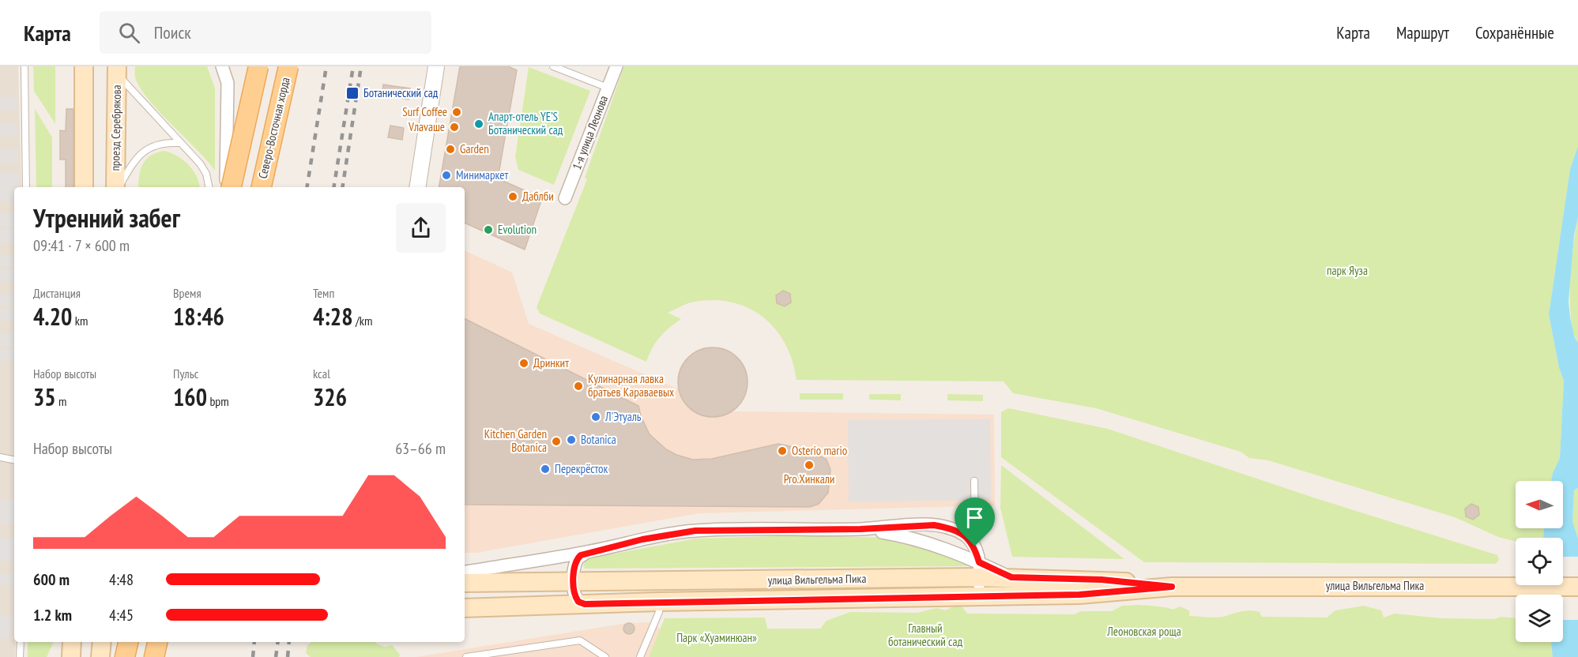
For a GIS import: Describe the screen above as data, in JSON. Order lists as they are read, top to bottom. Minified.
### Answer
{"streets":{"main road":["проезд Серебрякова","Северо-Восточная хорда","улица Вильгельма Пика"],"street":["1-я улица Леонова"]},"parks":["парк Яуза","Главный ботанический сад","Леоновская роща","Парк «Хуаминюан»"],"places":{"transit":["Ботанический сад"],"other":["Surf Coffee","Апарт-отель YE’S Ботанический сад","Vлаvаше","Garden","Минимаркет","Даблби","Evolution","Дринкит","Кулинарная лавка братьев Караваевых","Л'Этуаль","Botanica","Kitchen Garden Botanica","Osterio mario","Pro.Хинкали","Перекрёсток"]},"north":"left","page":{"header":"Карта","search":"Поиск","nav":["Карта","Маршрут","Сохранённые"],"heading":["Утренний забег","09:41 · 7 × 600 m"],"stats":[["Дистанция","4.20 km"],["Время","18:46"],["Темп","4:28 /km"],["Набор высоты","35 m"],["Пульс","160 bpm"],["kcal","326"]],"chart":["Набор высоты","63–66 m"],"list":[{"name":"600 m","note":"4:48"},{"name":"1.2 km","note":"4:45"}]}}
